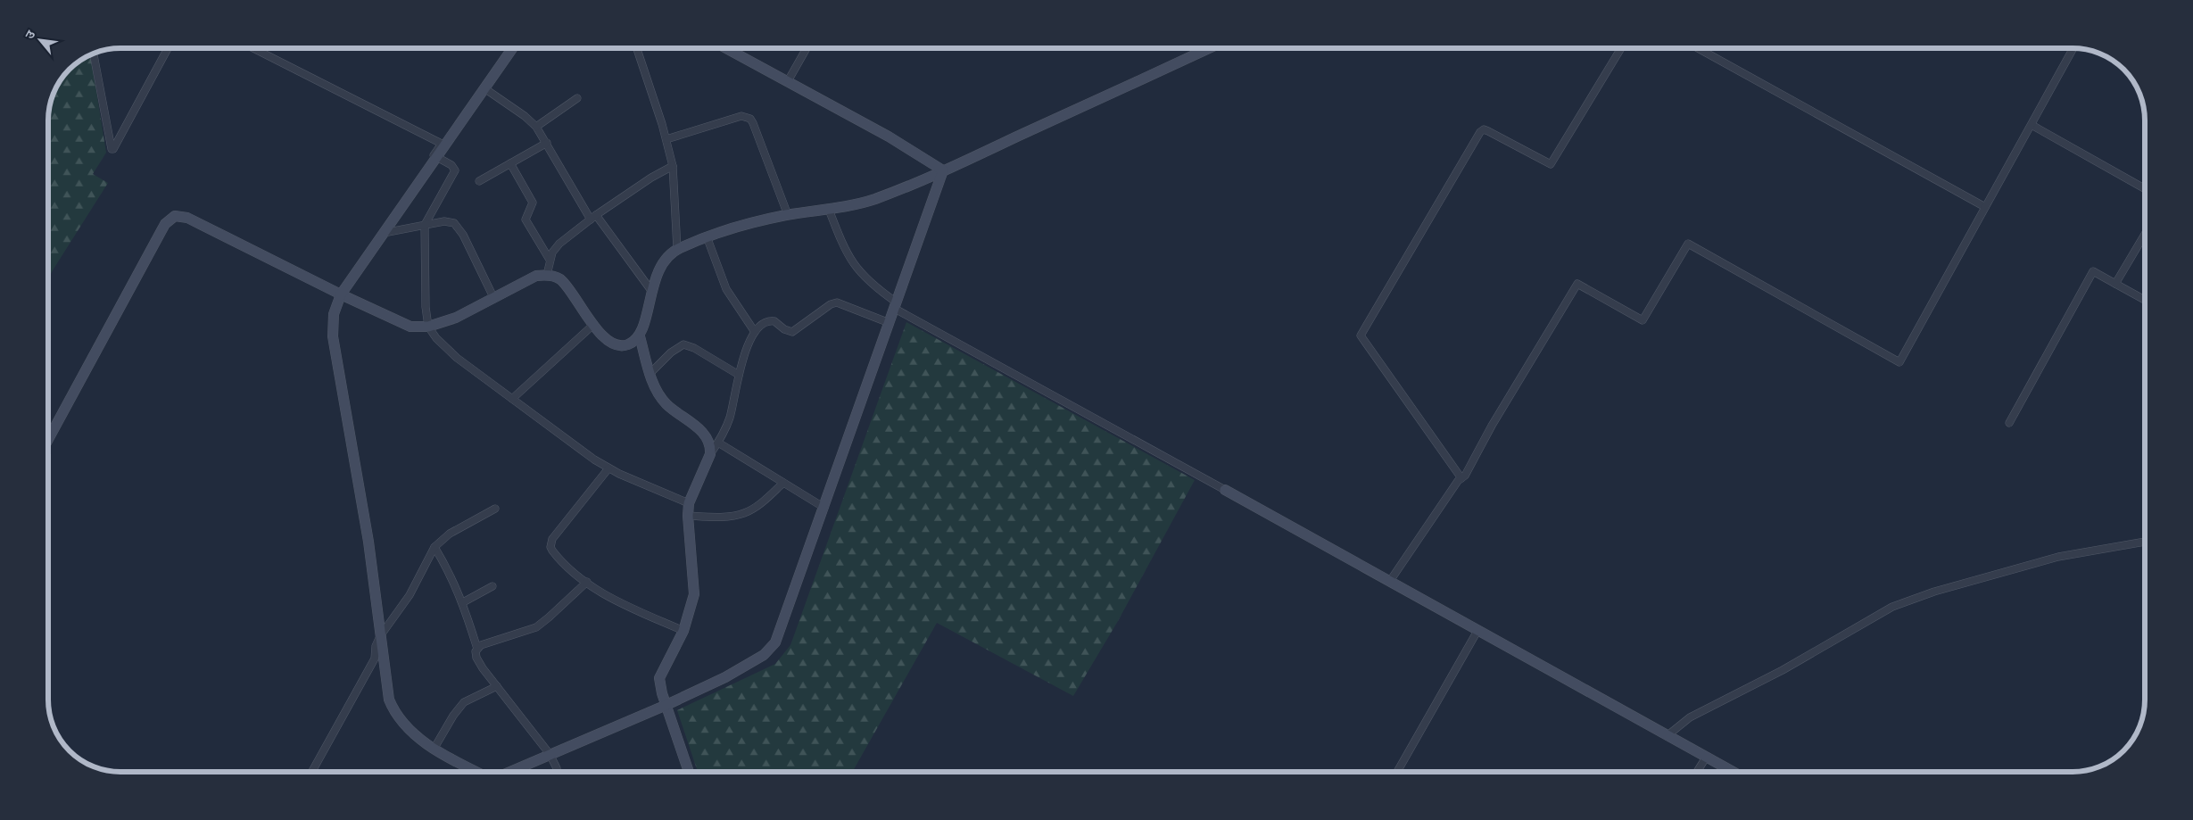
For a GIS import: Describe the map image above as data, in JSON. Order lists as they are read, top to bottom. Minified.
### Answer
{"north":"top left"}
